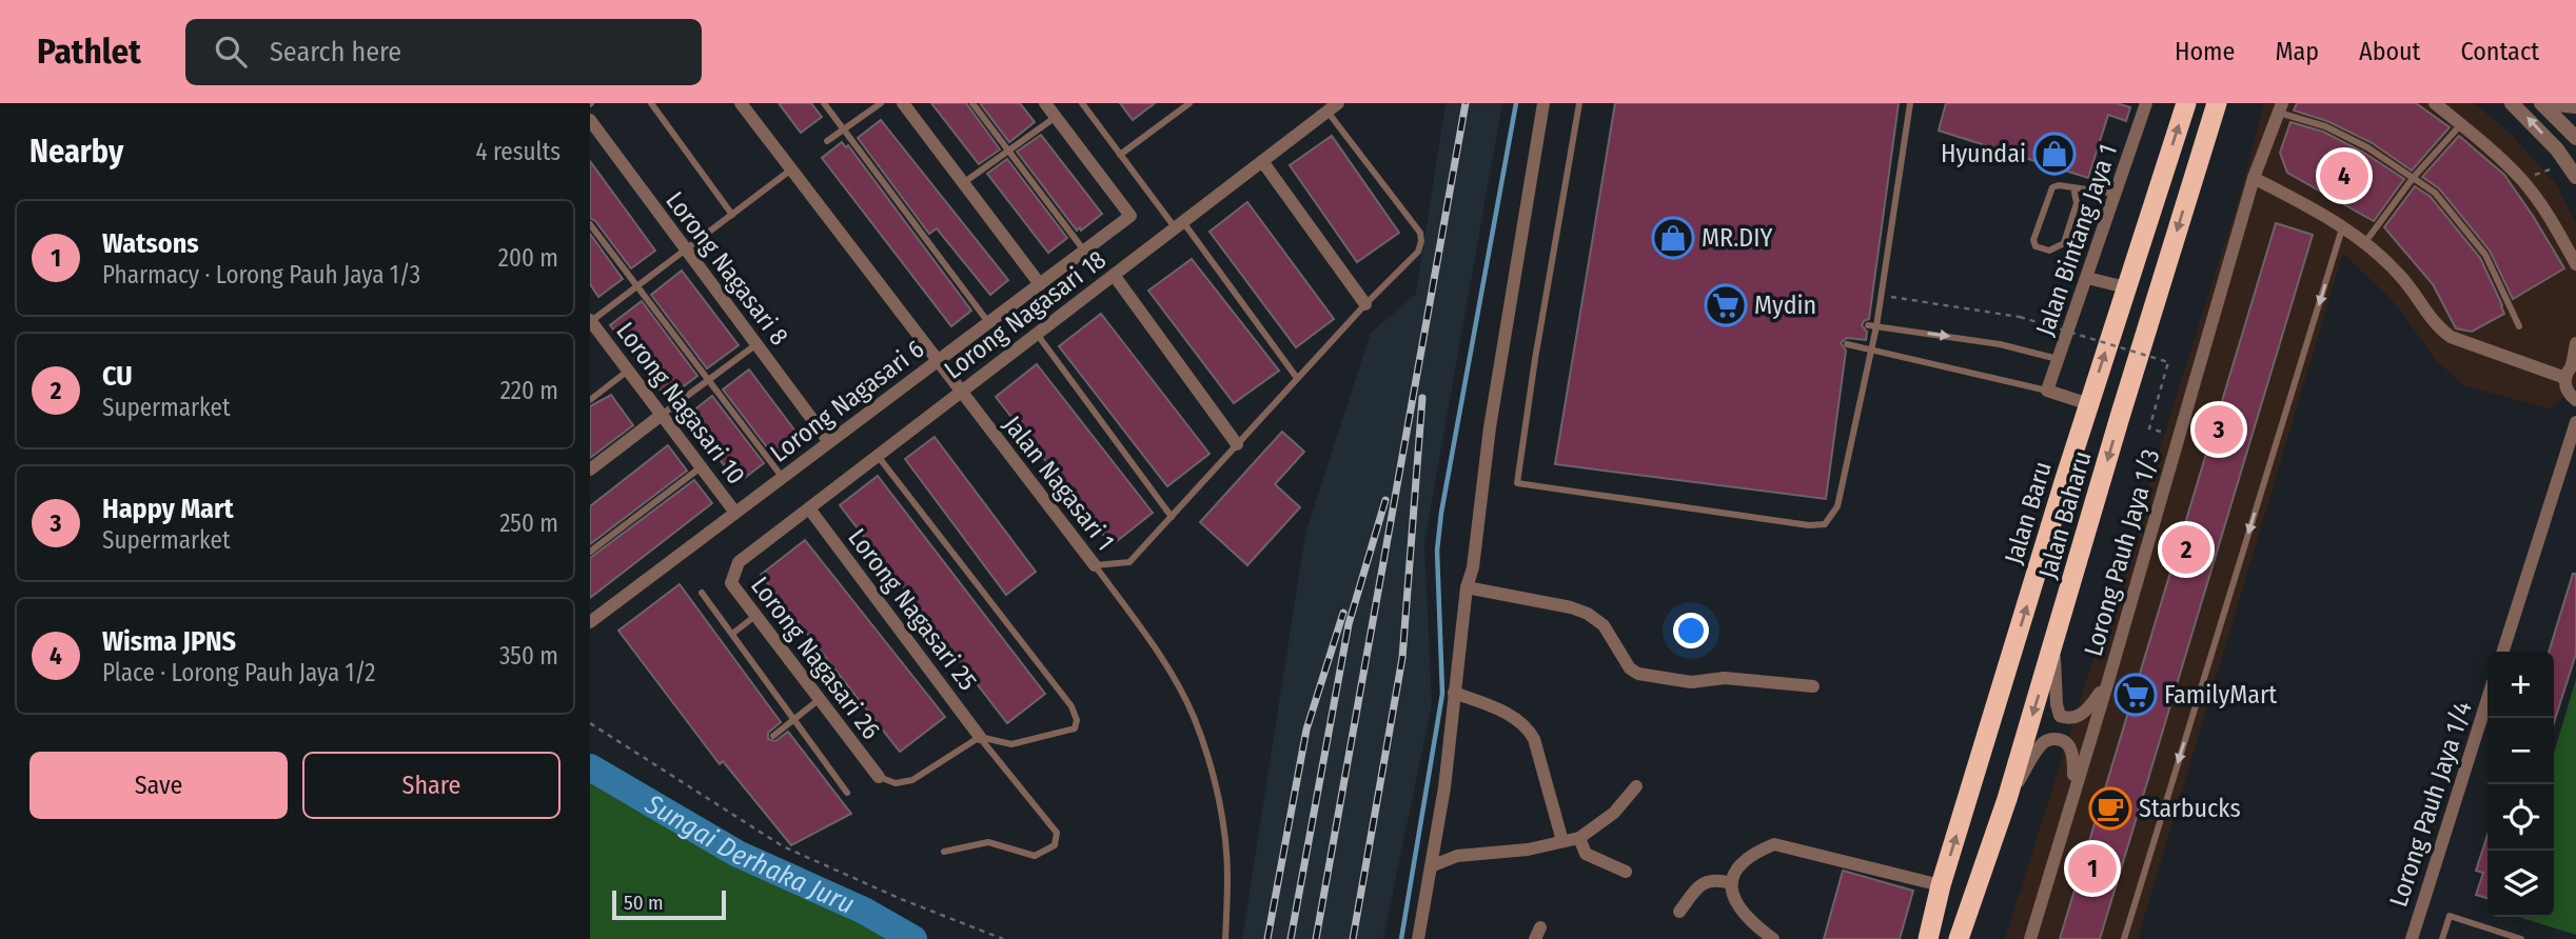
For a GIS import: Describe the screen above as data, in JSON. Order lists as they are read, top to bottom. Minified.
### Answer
{"streets":{"highway":["Jalan Baru","Jalan Baharu"],"street":["Jalan Bintang Jaya 1","Lorong Nagasari 8","Lorong Nagasari 18","Lorong Nagasari 6","Lorong Nagasari 10","Jalan Nagasari 1","Lorong Pauh Jaya 1/3","Lorong Nagasari 25","Lorong Nagasari 26","Lorong Pauh Jaya 1/4"]},"crossings":[["Lorong Nagasari 8","Lorong Nagasari 6"],["Lorong Nagasari 18","Jalan Nagasari 1"],["Lorong Nagasari 18","Lorong Nagasari 25"],["Lorong Nagasari 18","Lorong Nagasari 26"],["Lorong Nagasari 6","Lorong Nagasari 10"],["Lorong Nagasari 6","Jalan Nagasari 1"]],"one_way":["Jalan Baru","Jalan Baharu"],"water":["Sungai Derhaka Juru"],"places":{"shop":["Hyundai","MR.DIY"],"supermarket":["Mydin","FamilyMart"],"cafe":["Starbucks"]},"scale_bar":"50 m","page":{"header":"Pathlet","search":"Search here","nav":["Home","Map","About","Contact"],"heading":["Nearby","4 results"],"pins":["4","3","2","1"],"list":[{"mark":"1","name":"Watsons","note":"Pharmacy · Lorong Pauh Jaya 1/3","value":"200 m"},{"mark":"2","name":"CU","note":"Supermarket","value":"220 m"},{"mark":"3","name":"Happy Mart","note":"Supermarket","value":"250 m"},{"mark":"4","name":"Wisma JPNS","note":"Place · Lorong Pauh Jaya 1/2","value":"350 m"}],"map_buttons":["+","−"],"buttons":["Save","Share"],"scale":"50 m"}}
